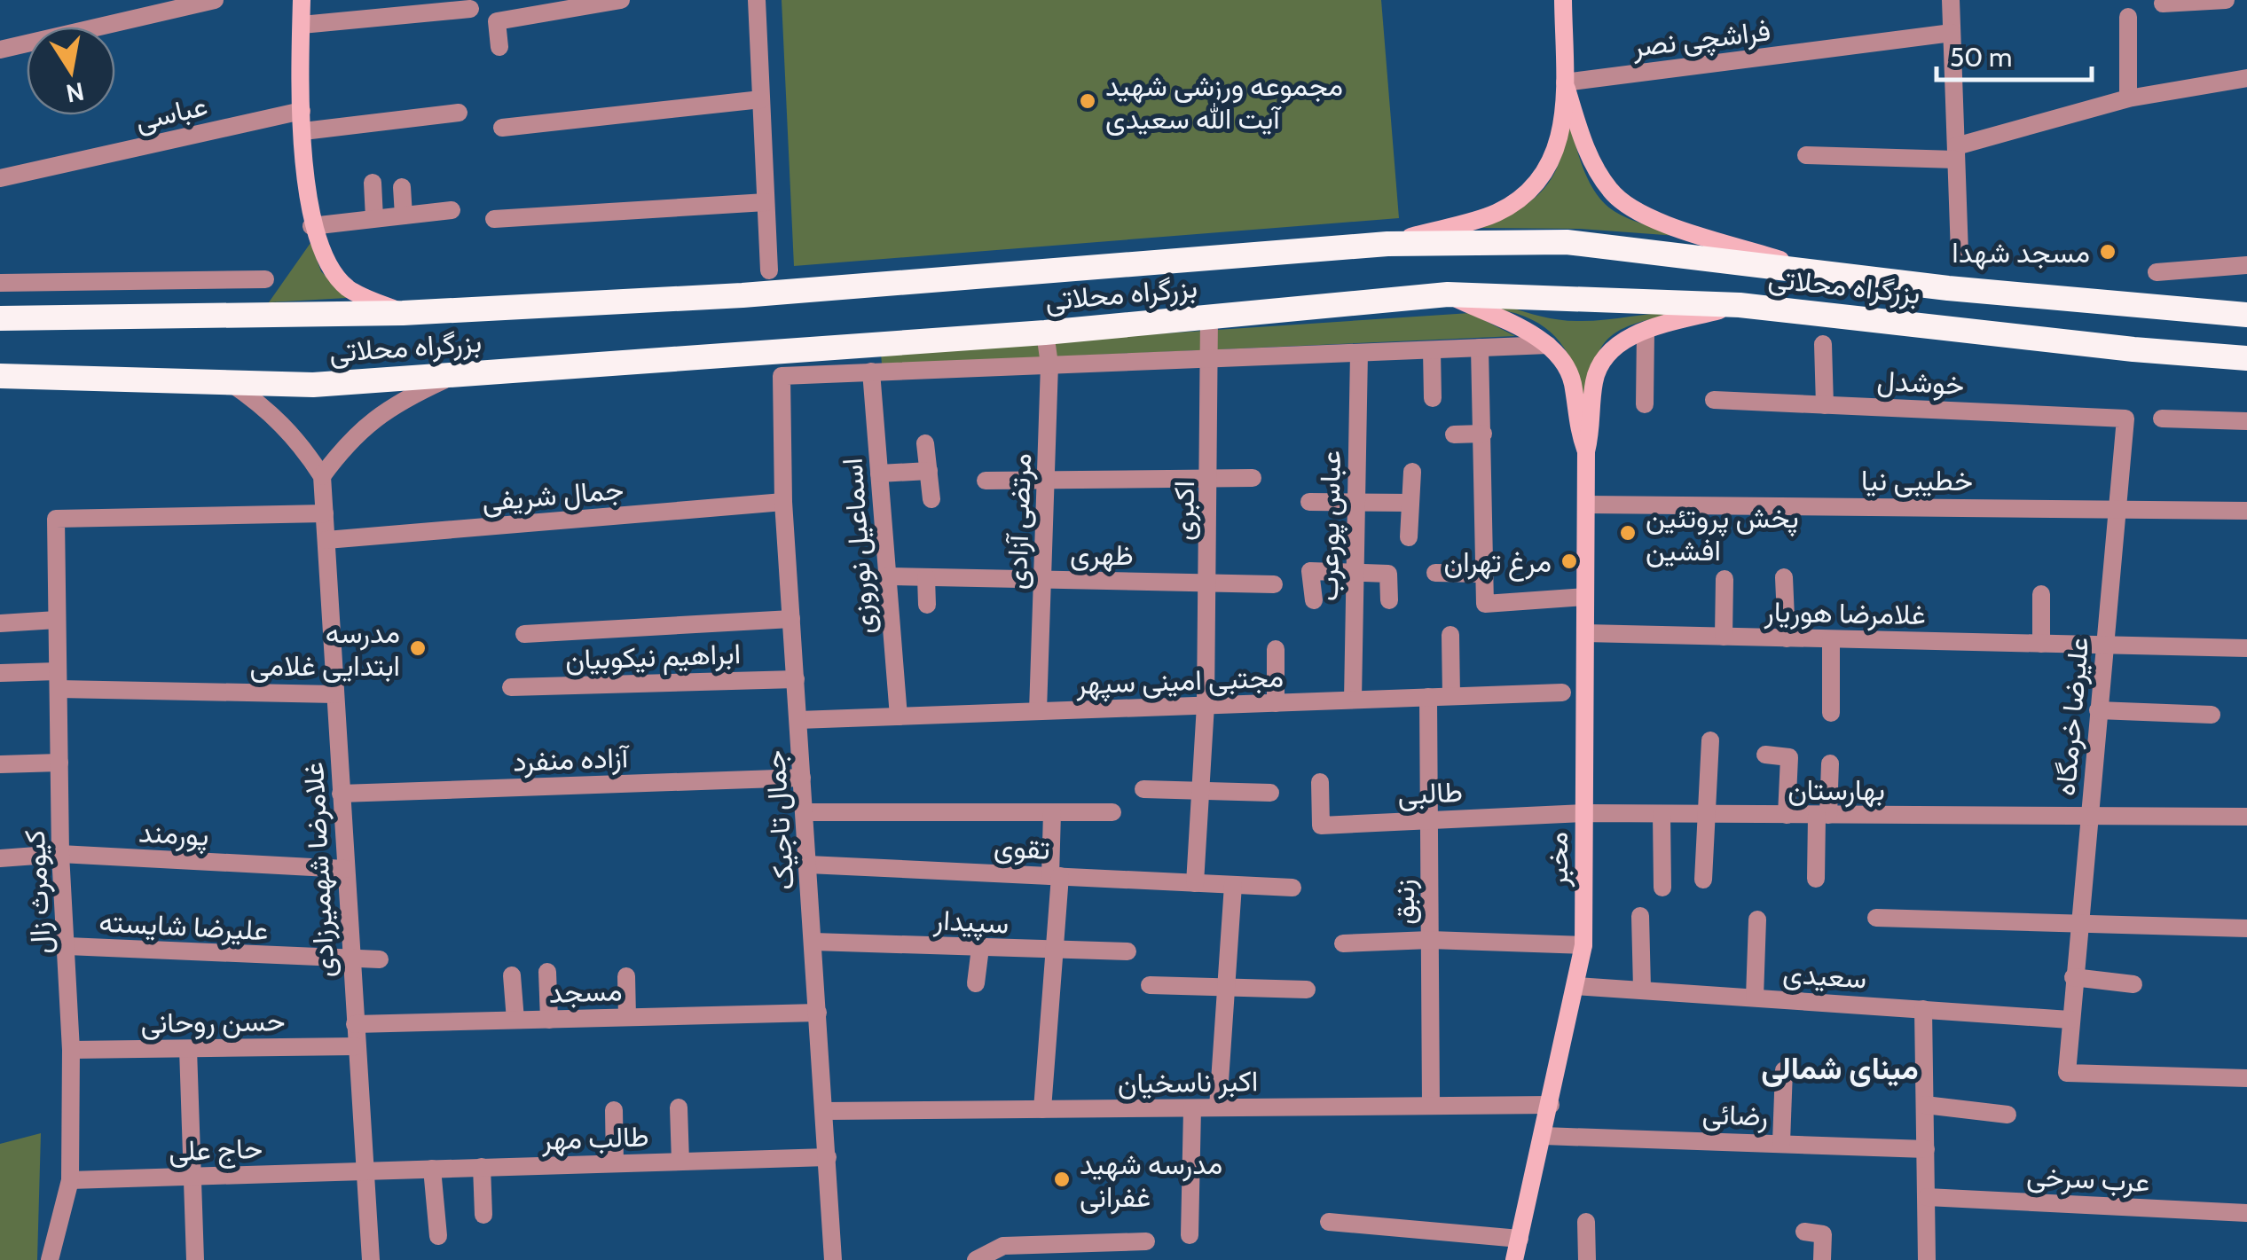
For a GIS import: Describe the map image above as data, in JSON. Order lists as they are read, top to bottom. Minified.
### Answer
{"streets":{"highway":["بزرگراه محلاتی"],"main road":["مخبر"],"street":["فراشچی نصر","عباسی","خوشدل","خطیبی نیا","جمال شریفی","اکبری","مرتضی آزادی","عباس پورعرب","اسماعیل نوروزی","ظهری","غلامرضا هوریار","ابراهیم نیکوبیان","مجتبی امینی سپهر","علیرضا خرمگاه","آزاده منفرد","بهارستان","طالبی","جمال تاجیک","پورمند","تقوی","غلامرضا شهمیرزادی","کیومرث زال","زنبق","سپیدار","علیرضا شایسته","سعیدی","مسجد","حسن روحانی","اکبر ناسخیان","رضائی","طالب مهر","حاج علی","عرب سرخی"]},"crossings":[["بزرگراه محلاتی","اکبری"],["بزرگراه محلاتی","مرتضی آزادی"],["خوشدل","علیرضا خرمگاه"],["خطیبی نیا","علیرضا خرمگاه"],["خطیبی نیا","مخبر"],["جمال شریفی","جمال تاجیک"],["جمال شریفی","غلامرضا شهمیرزادی"],["اکبری","ظهری"],["اکبری","مجتبی امینی سپهر"],["اکبری","تقوی"],["مرتضی آزادی","ظهری"],["مرتضی آزادی","مجتبی امینی سپهر"],["عباس پورعرب","مجتبی امینی سپهر"],["اسماعیل نوروزی","ظهری"],["اسماعیل نوروزی","مجتبی امینی سپهر"],["اسماعیل نوروزی","جمال تاجیک"],["غلامرضا هوریار","علیرضا خرمگاه"],["غلامرضا هوریار","مخبر"],["ابراهیم نیکوبیان","جمال تاجیک"],["مجتبی امینی سپهر","جمال تاجیک"],["مجتبی امینی سپهر","زنبق"],["علیرضا خرمگاه","بهارستان"],["علیرضا خرمگاه","سعیدی"],["آزاده منفرد","جمال تاجیک"],["آزاده منفرد","غلامرضا شهمیرزادی"],["بهارستان","طالبی"],["بهارستان","مخبر"],["طالبی","مخبر"],["طالبی","زنبق"],["جمال تاجیک","تقوی"],["جمال تاجیک","سپیدار"],["جمال تاجیک","مسجد"],["جمال تاجیک","اکبر ناسخیان"],["جمال تاجیک","طالب مهر"],["پورمند","غلامرضا شهمیرزادی"],["پورمند","کیومرث زال"],["مخبر","سعیدی"],["مخبر","اکبر ناسخیان"],["مخبر","رضائی"],["غلامرضا شهمیرزادی","کیومرث زال"],["غلامرضا شهمیرزادی","علیرضا شایسته"],["غلامرضا شهمیرزادی","مسجد"],["غلامرضا شهمیرزادی","حسن روحانی"],["غلامرضا شهمیرزادی","طالب مهر"],["غلامرضا شهمیرزادی","حاج علی"],["کیومرث زال","علیرضا شایسته"],["کیومرث زال","حسن روحانی"],["کیومرث زال","حاج علی"],["زنبق","اکبر ناسخیان"],["طالب مهر","حاج علی"]],"districts":["مینای شمالی"],"places":["مجموعه ورزشی شهید آیت‌ الله سعیدی","مسجد شهدا","پخش پروتئین افشین","مرغ تهران","مدرسه ابتدایی غلامی","مدرسه شهید غفرانی"],"scale_bar":"50 m","north":"bottom"}
